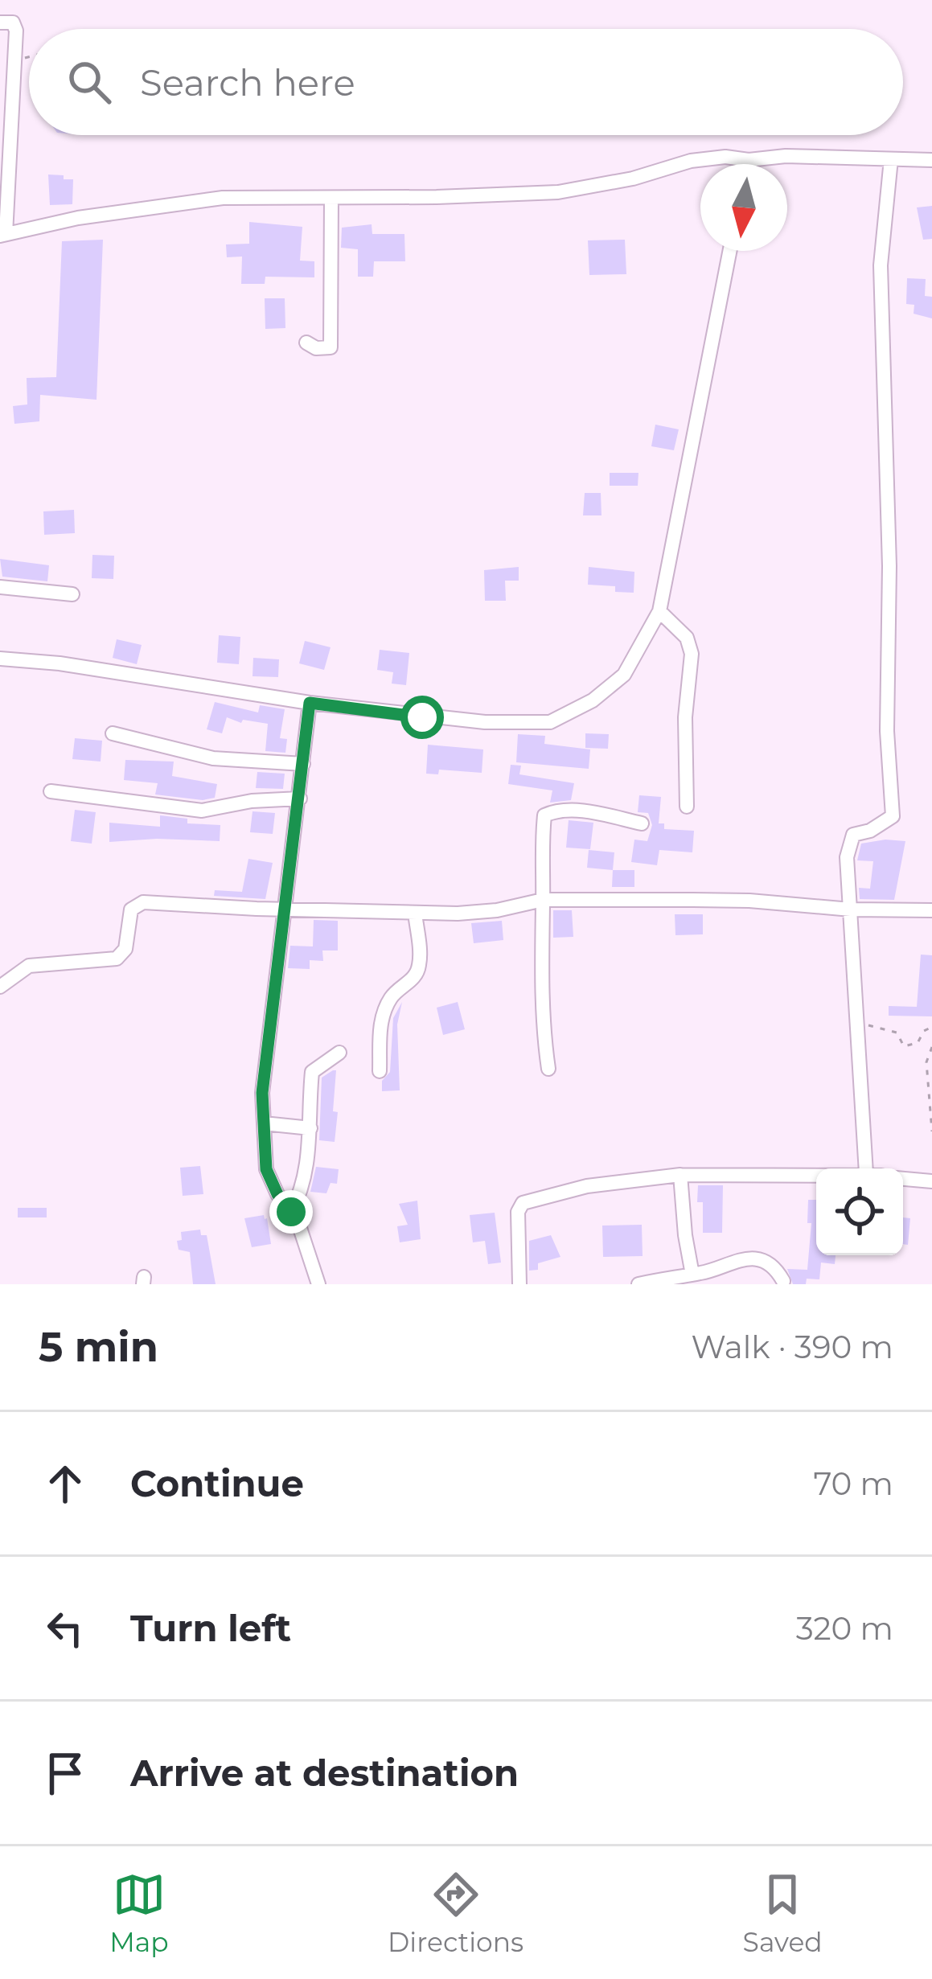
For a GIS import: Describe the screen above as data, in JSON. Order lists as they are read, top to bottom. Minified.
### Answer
{"north":"bottom","page":{"search":"Search here","heading":["5 min","Walk · 390 m"],"list":[["Continue","70 m"],["Turn left","320 m"],"Arrive at destination"],"nav":["Map","Directions","Saved"]}}
